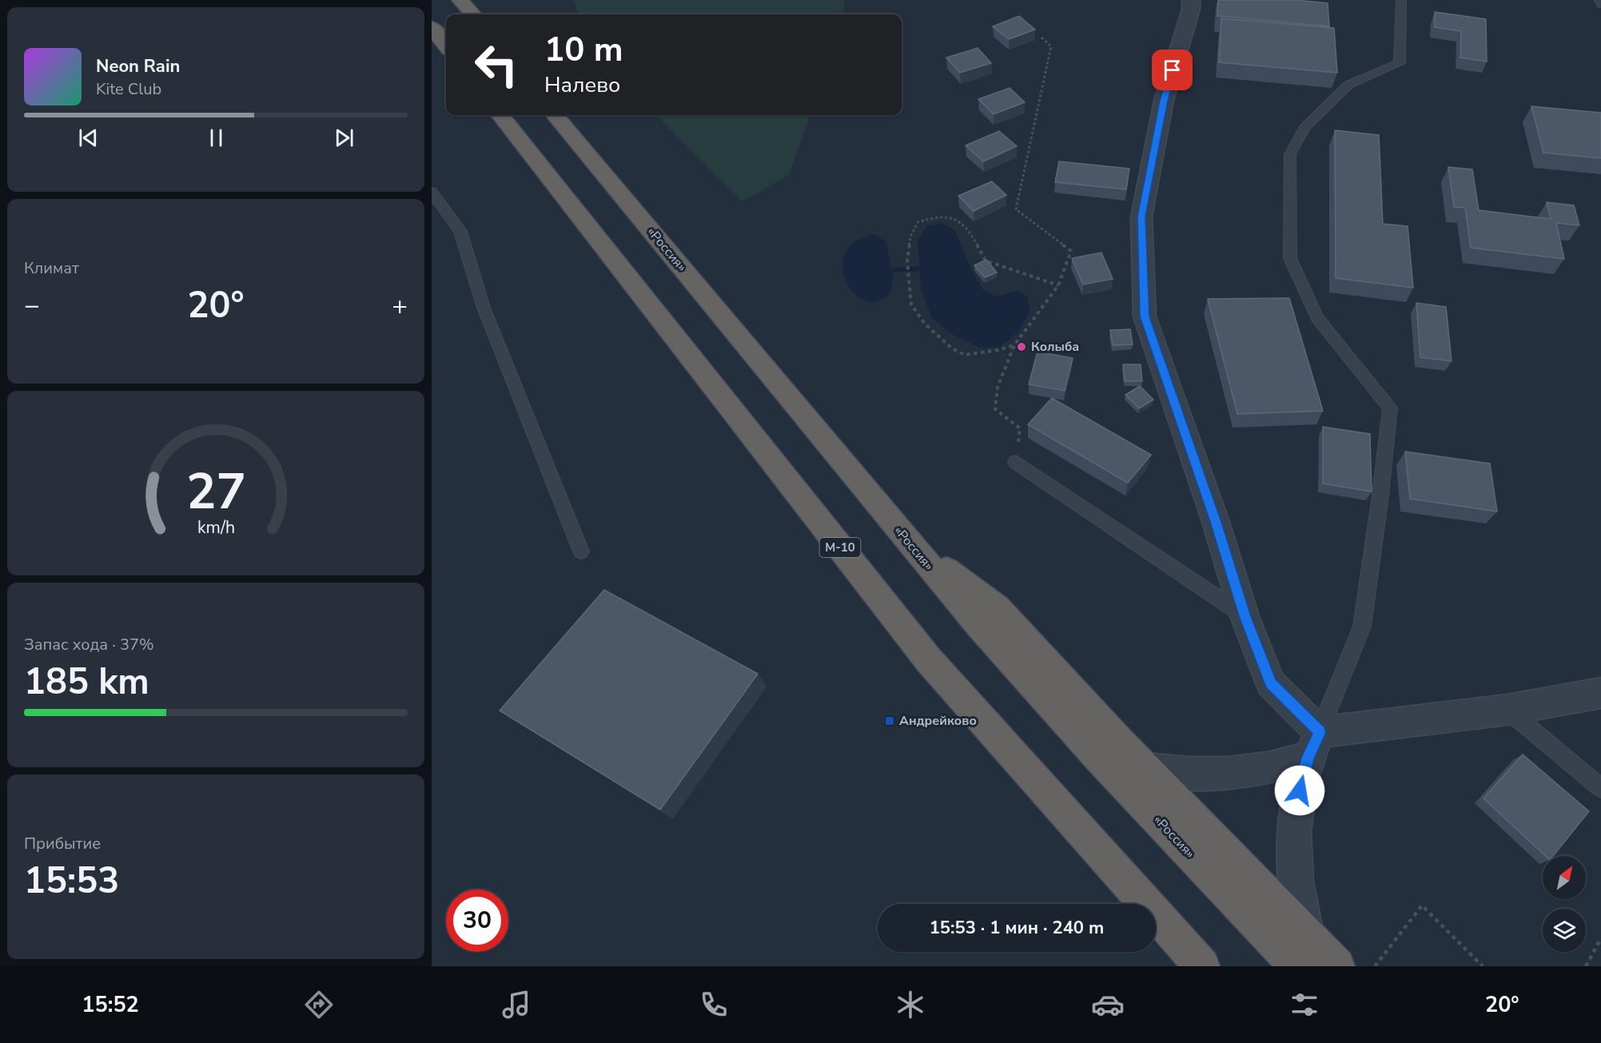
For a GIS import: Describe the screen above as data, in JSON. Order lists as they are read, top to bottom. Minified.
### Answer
{"streets":{"highway":["«Россия»","М-10"]},"places":{"other":["Колыба"],"transit":["Андрейково"]},"north":"top right","page":{"turn":["10 m","Налево"],"song":["Neon Rain","Kite Club"],"tile":["Климат",["Запас хода · 37%","185 km"],["Прибытие","15:53"]],"heat":["−","20°","+"],"limit":"30","trip":"15:53 · 1 мин · 240 m","tabs":["15:52","20°"],"gauge":["27","km/h"]}}
